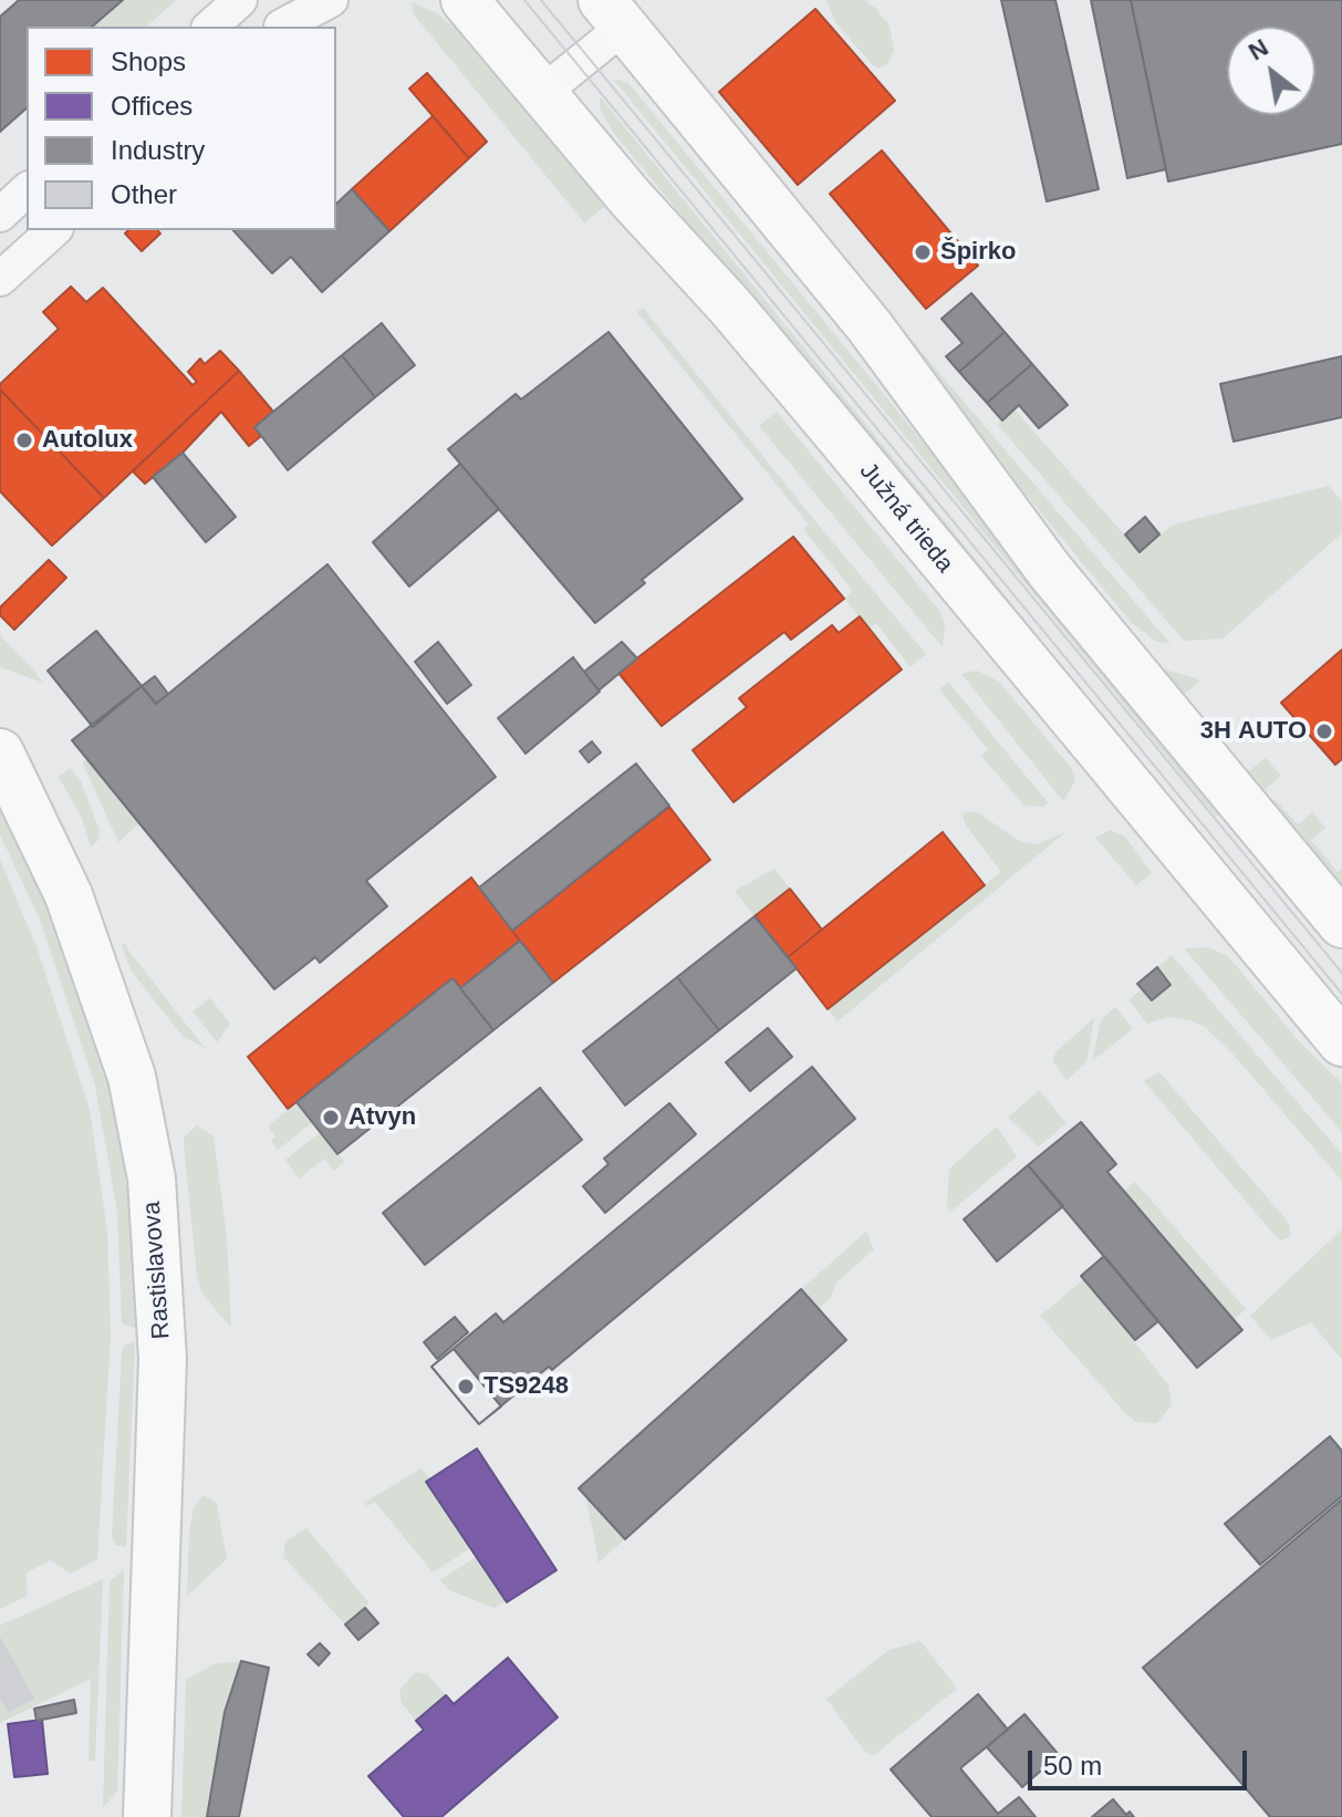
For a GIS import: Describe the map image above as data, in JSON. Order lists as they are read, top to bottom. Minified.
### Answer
{"streets":{"street":["Južná trieda","Rastislavova"]},"places":["Špirko","Autolux","3H AUTO","Atvyn","TS9248"],"legend":["Shops","Offices","Industry","Other"],"scale_bar":"50 m","north":"top left"}
